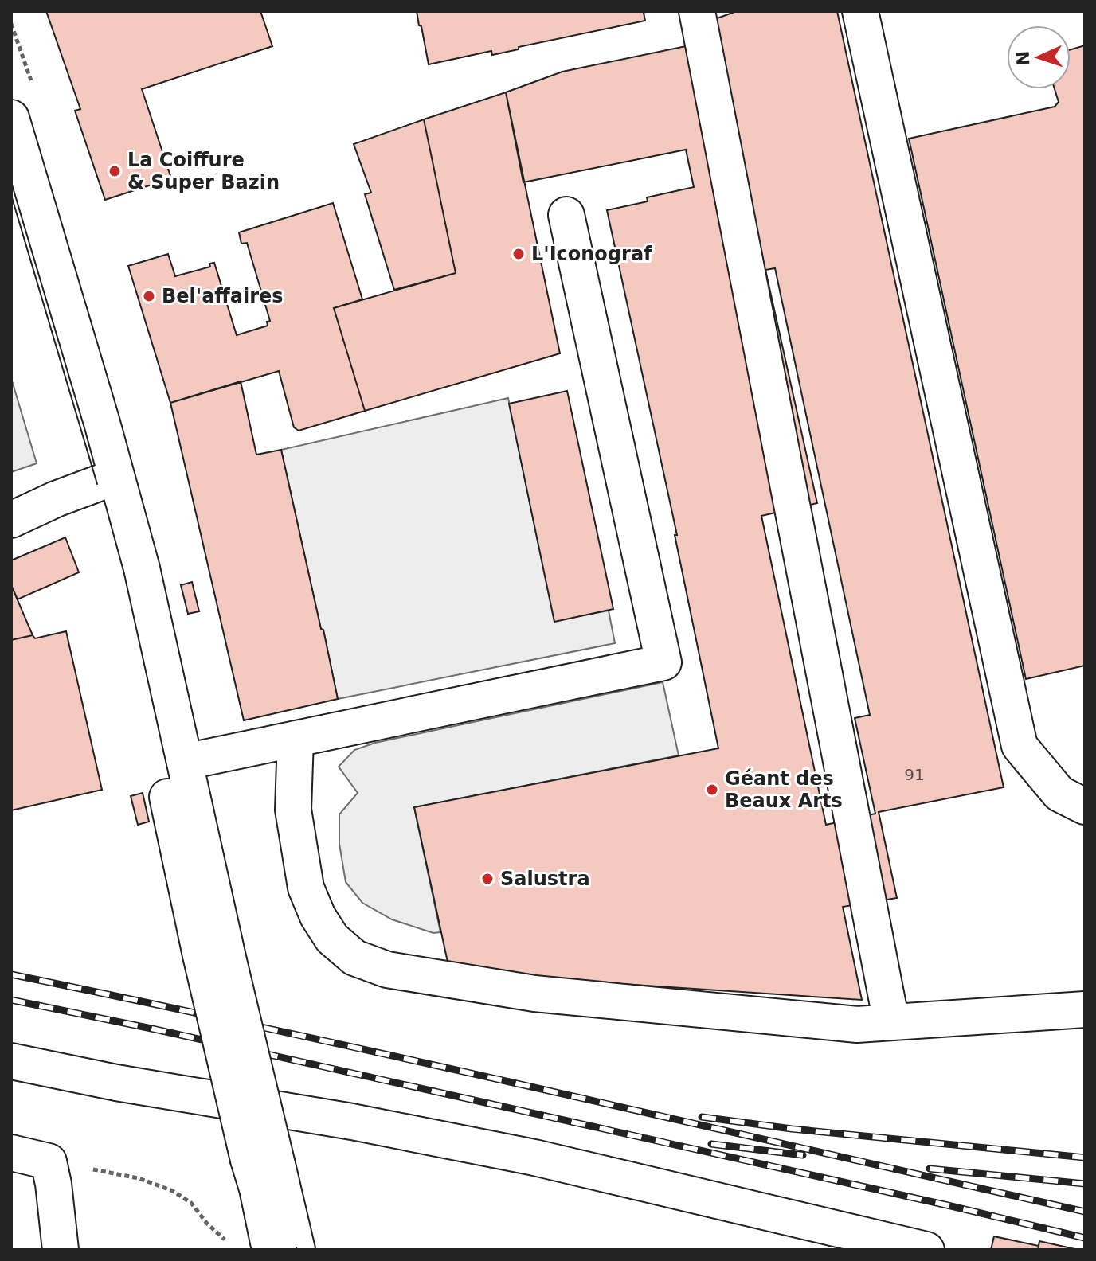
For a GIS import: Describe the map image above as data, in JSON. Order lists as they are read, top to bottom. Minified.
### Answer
{"places":["La Coiffure & Super Bazin","L'Iconograf","Bel'affaires","Géant des Beaux Arts","Salustra"],"house_numbers":["91"],"north":"left"}
